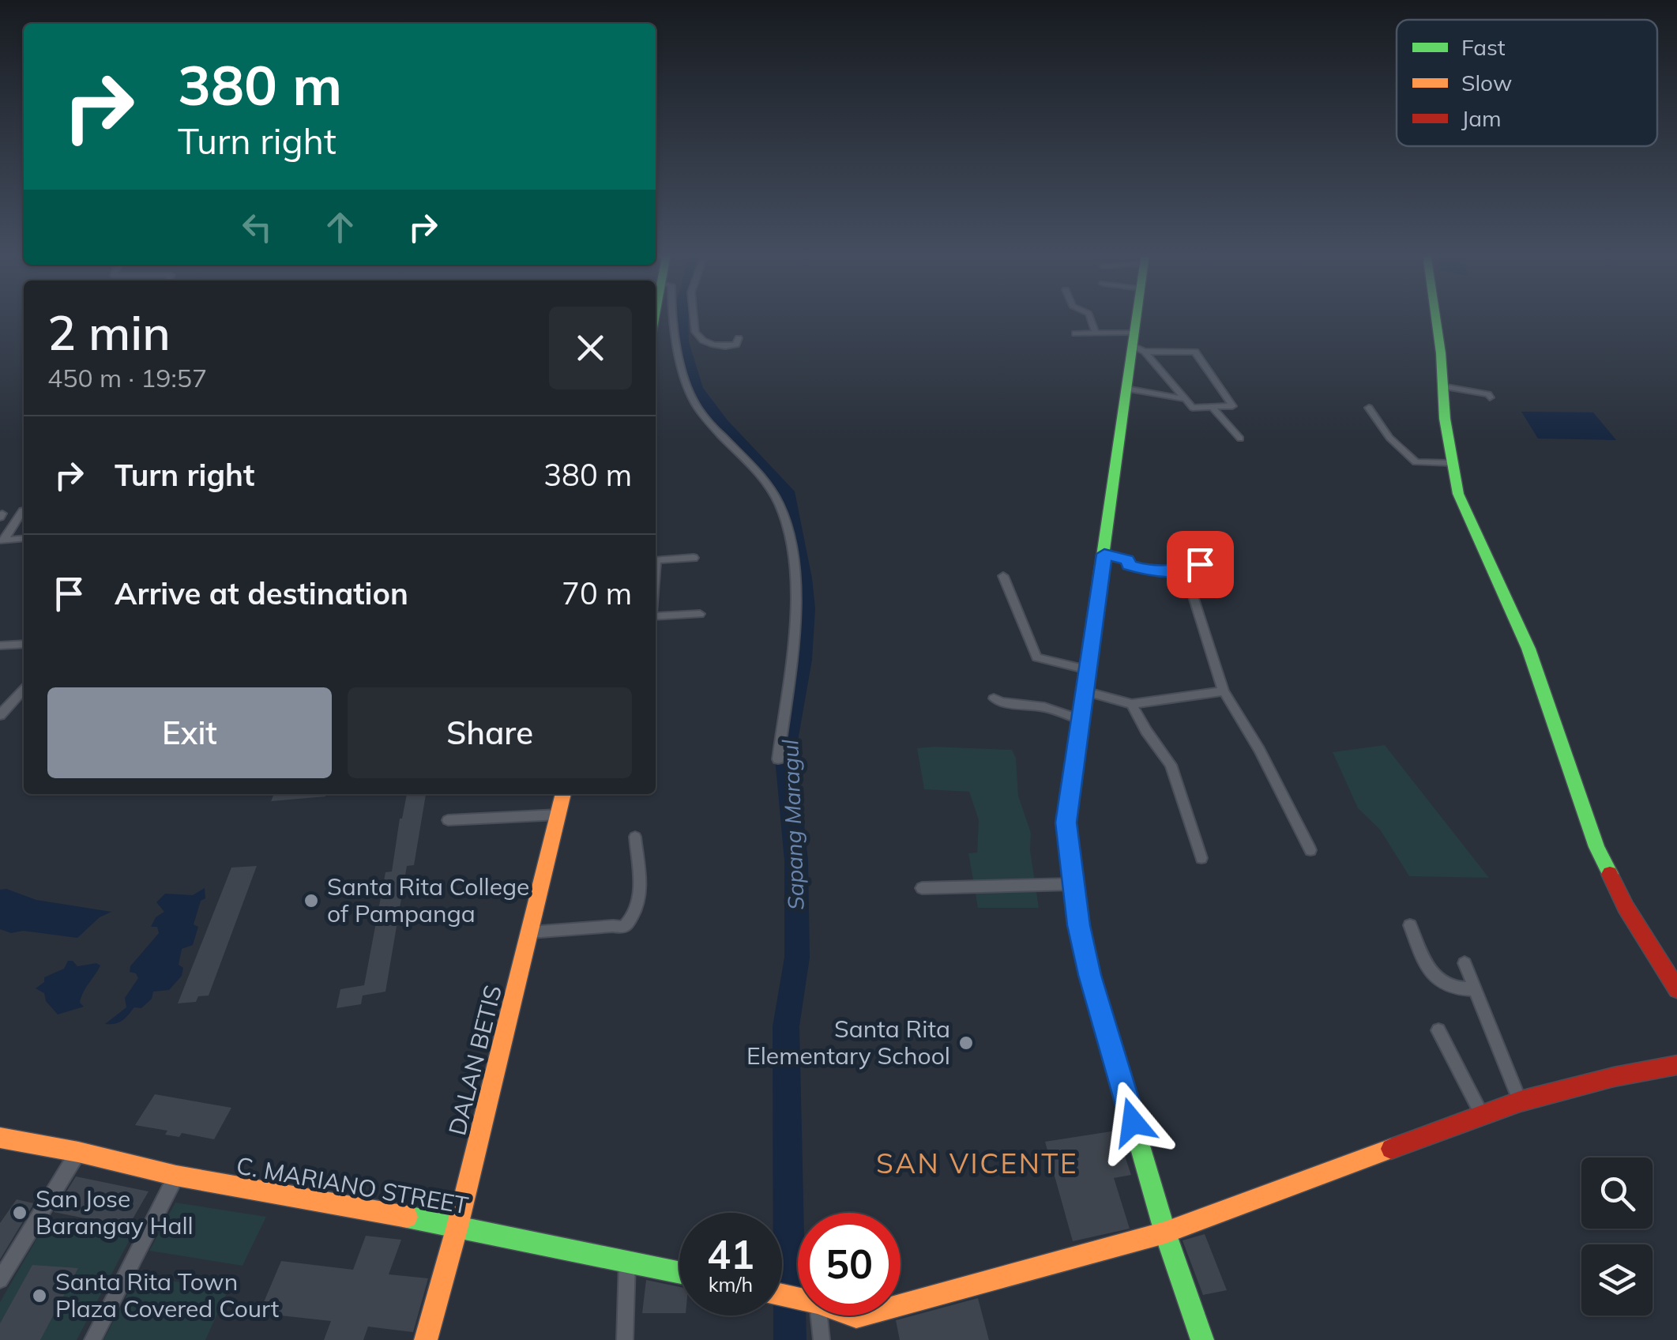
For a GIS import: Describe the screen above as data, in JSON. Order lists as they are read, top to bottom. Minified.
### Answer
{"streets":{"street":["DALAN BETIS","C. MARIANO STREET"]},"crossings":[["DALAN BETIS","C. MARIANO STREET"]],"districts":["SAN VICENTE"],"water":["Sapang Maragul"],"places":["Santa Rita College of Pampanga","Santa Rita Elementary School","San Jose Barangay Hall","Santa Rita Town Plaza Covered Court"],"legend":["Fast","Slow","Jam"],"page":{"turn":["380 m","Turn right"],"heading":["2 min","450 m · 19:57"],"list":[{"name":"Turn right","value":"380 m"},{"name":"Arrive at destination","value":"70 m"}],"buttons":["Exit","Share"],"speed":"41 km/h","limit":"50"}}
